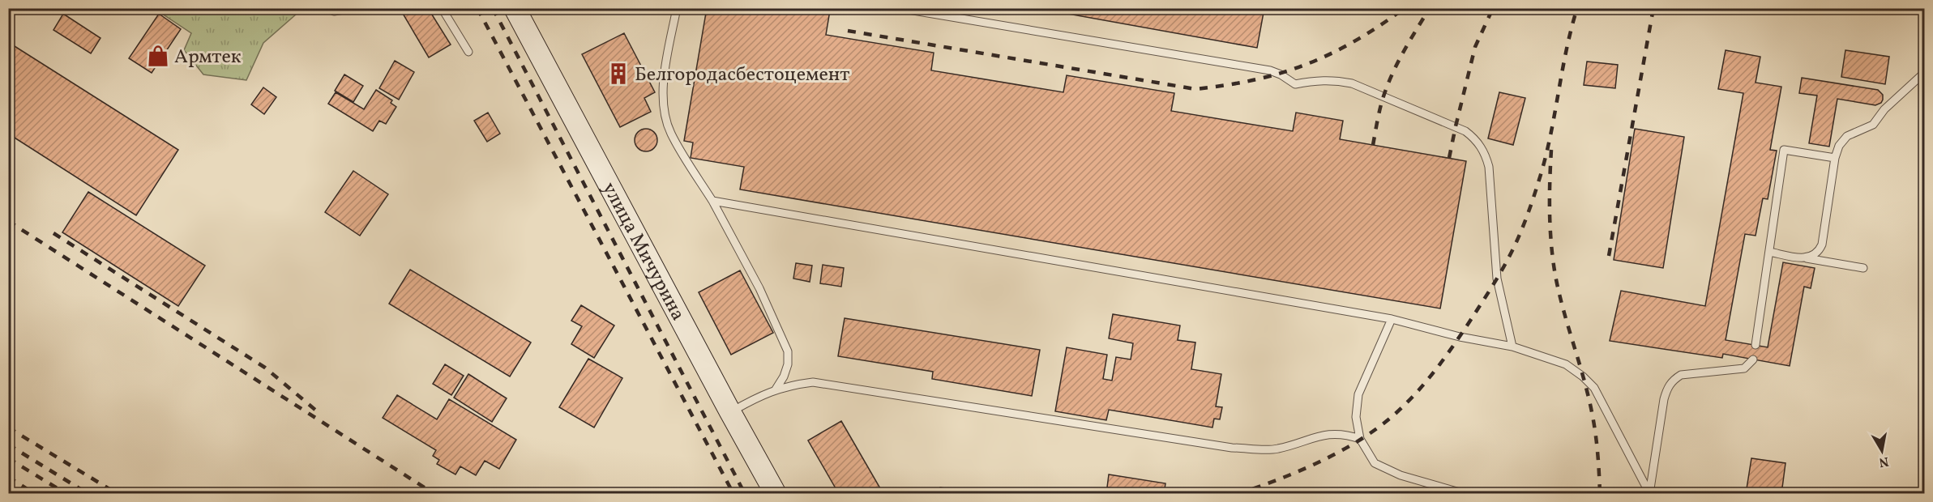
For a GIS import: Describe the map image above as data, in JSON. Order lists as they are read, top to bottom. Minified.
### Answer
{"streets":{"street":["улица Мичурина"]},"places":{"shop":["Армтек"],"building":["Белгородасбестоцемент"]},"north":"bottom"}
